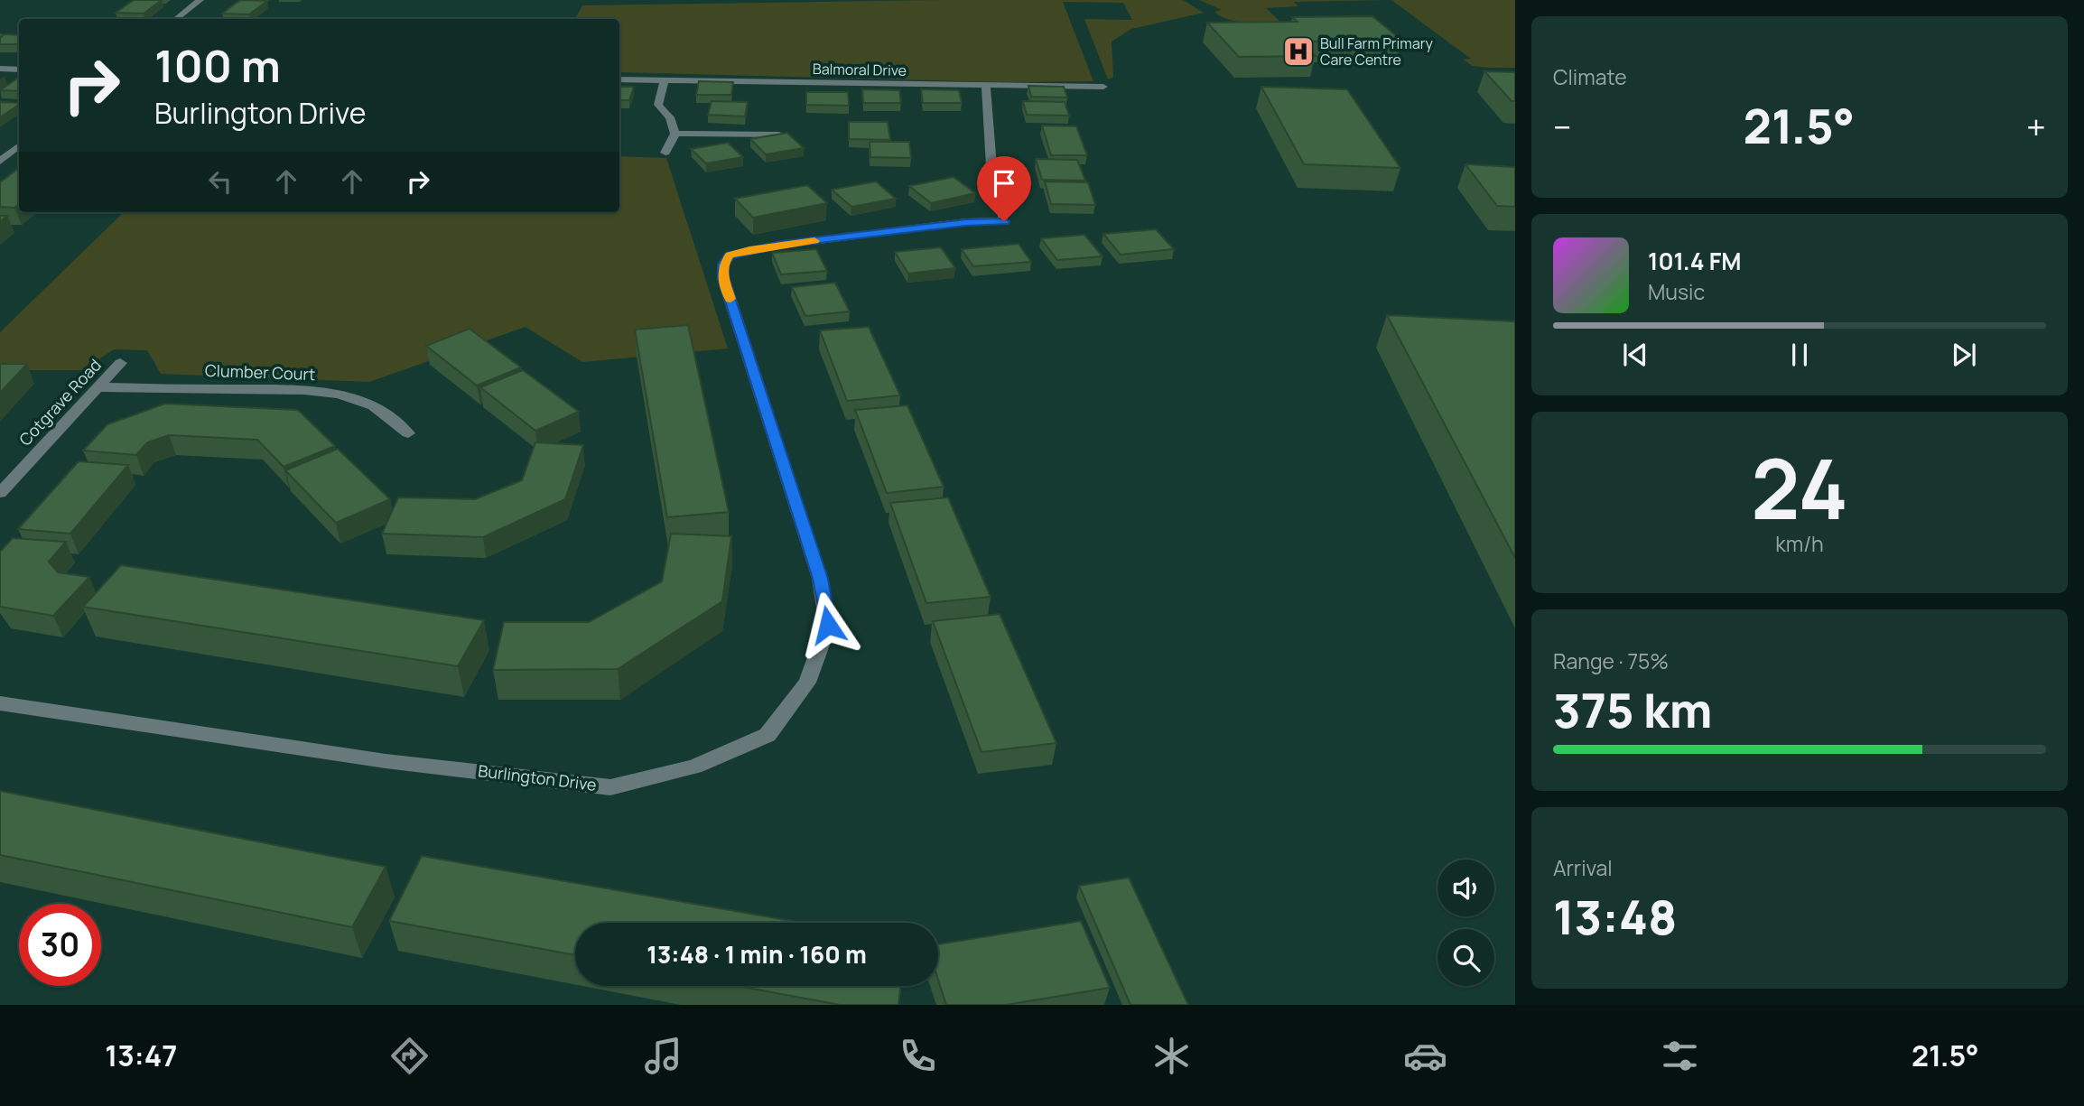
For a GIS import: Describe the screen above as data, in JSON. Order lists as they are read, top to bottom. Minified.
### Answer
{"streets":{"street":["Balmoral Drive","Clumber Court","Cotgrave Road","Burlington Drive"]},"crossings":[["Clumber Court","Cotgrave Road"]],"places":{"hospital":["Bull Farm Primary Care Centre"]},"page":{"tile":["Climate",["24","km/h"],["Range · 75%","375 km"],["Arrival","13:48"]],"turn":["100 m","Burlington Drive"],"heat":["−","21.5°","+"],"song":["101.4 FM","Music"],"limit":"30","trip":"13:48 · 1 min · 160 m","tabs":["13:47","21.5°"]}}
